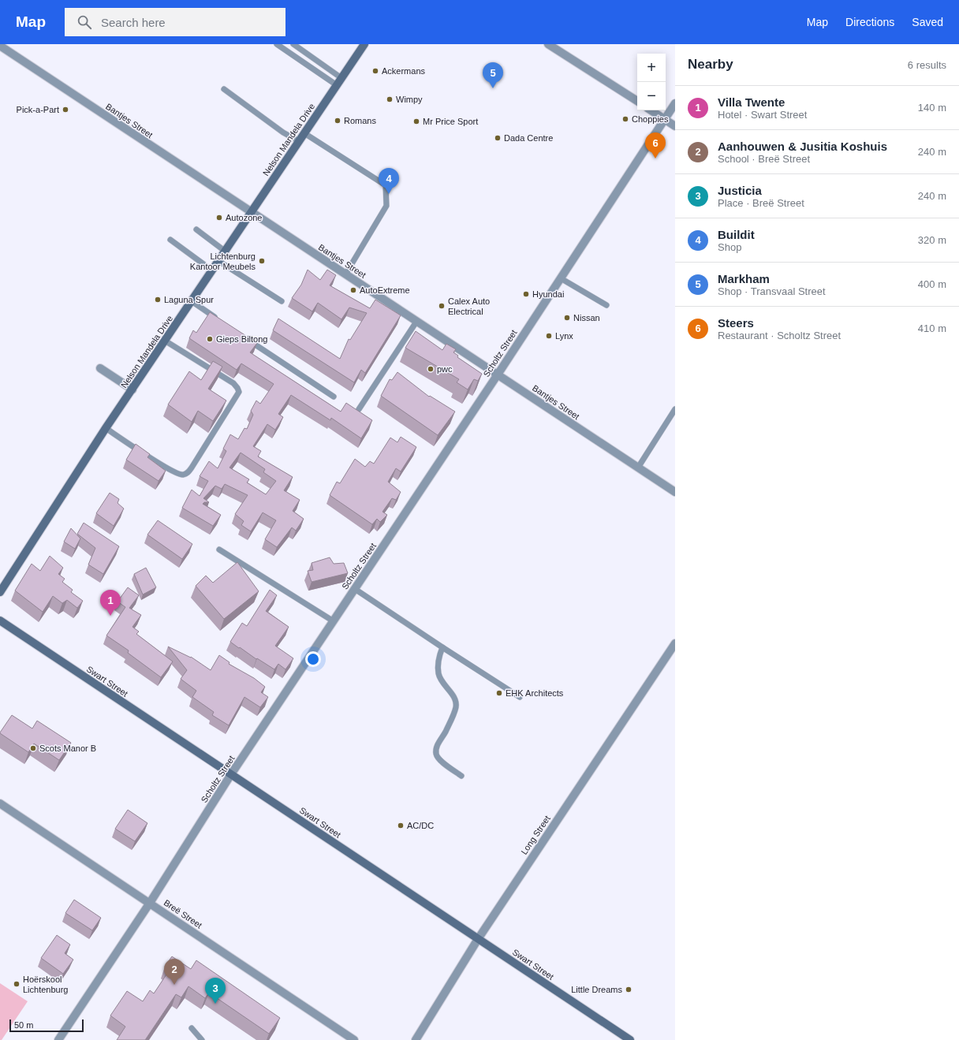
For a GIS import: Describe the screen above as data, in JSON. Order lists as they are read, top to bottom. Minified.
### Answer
{"streets":{"main road":["Nelson Mandela Drive","Swart Street"],"street":["Bantjes Street","Scholtz Street","Long Street","Breë Street"]},"crossings":[["Bantjes Street","Nelson Mandela Drive"],["Bantjes Street","Scholtz Street"],["Scholtz Street","Swart Street"],["Scholtz Street","Breë Street"],["Swart Street","Long Street"]],"places":["Ackermans","Wimpy","Pick-a-Part","Choppies","Romans","Mr Price Sport","Dada Centre","Autozone","Lichtenburg Kantoor Meubels","AutoExtreme","Hyundai","Laguna Spur","Calex Auto Electrical","Nissan","Lynx","Gieps Biltong","pwc","EHK Architects","Scots Manor B","AC/DC","Hoërskool Lichtenburg","Little Dreams"],"scale_bar":"50 m","page":{"header":"Map","search":"Search here","nav":["Map","Directions","Saved"],"heading":["Nearby","6 results"],"map_buttons":["+","−"],"pins":["5","6","4","1","2","3"],"list":[{"mark":"1","name":"Villa Twente","note":"Hotel · Swart Street","value":"140 m"},{"mark":"2","name":"Aanhouwen & Jusitia Koshuis","note":"School · Breë Street","value":"240 m"},{"mark":"3","name":"Justicia","note":"Place · Breë Street","value":"240 m"},{"mark":"4","name":"Buildit","note":"Shop","value":"320 m"},{"mark":"5","name":"Markham","note":"Shop · Transvaal Street","value":"400 m"},{"mark":"6","name":"Steers","note":"Restaurant · Scholtz Street","value":"410 m"}],"scale":"50 m"}}
